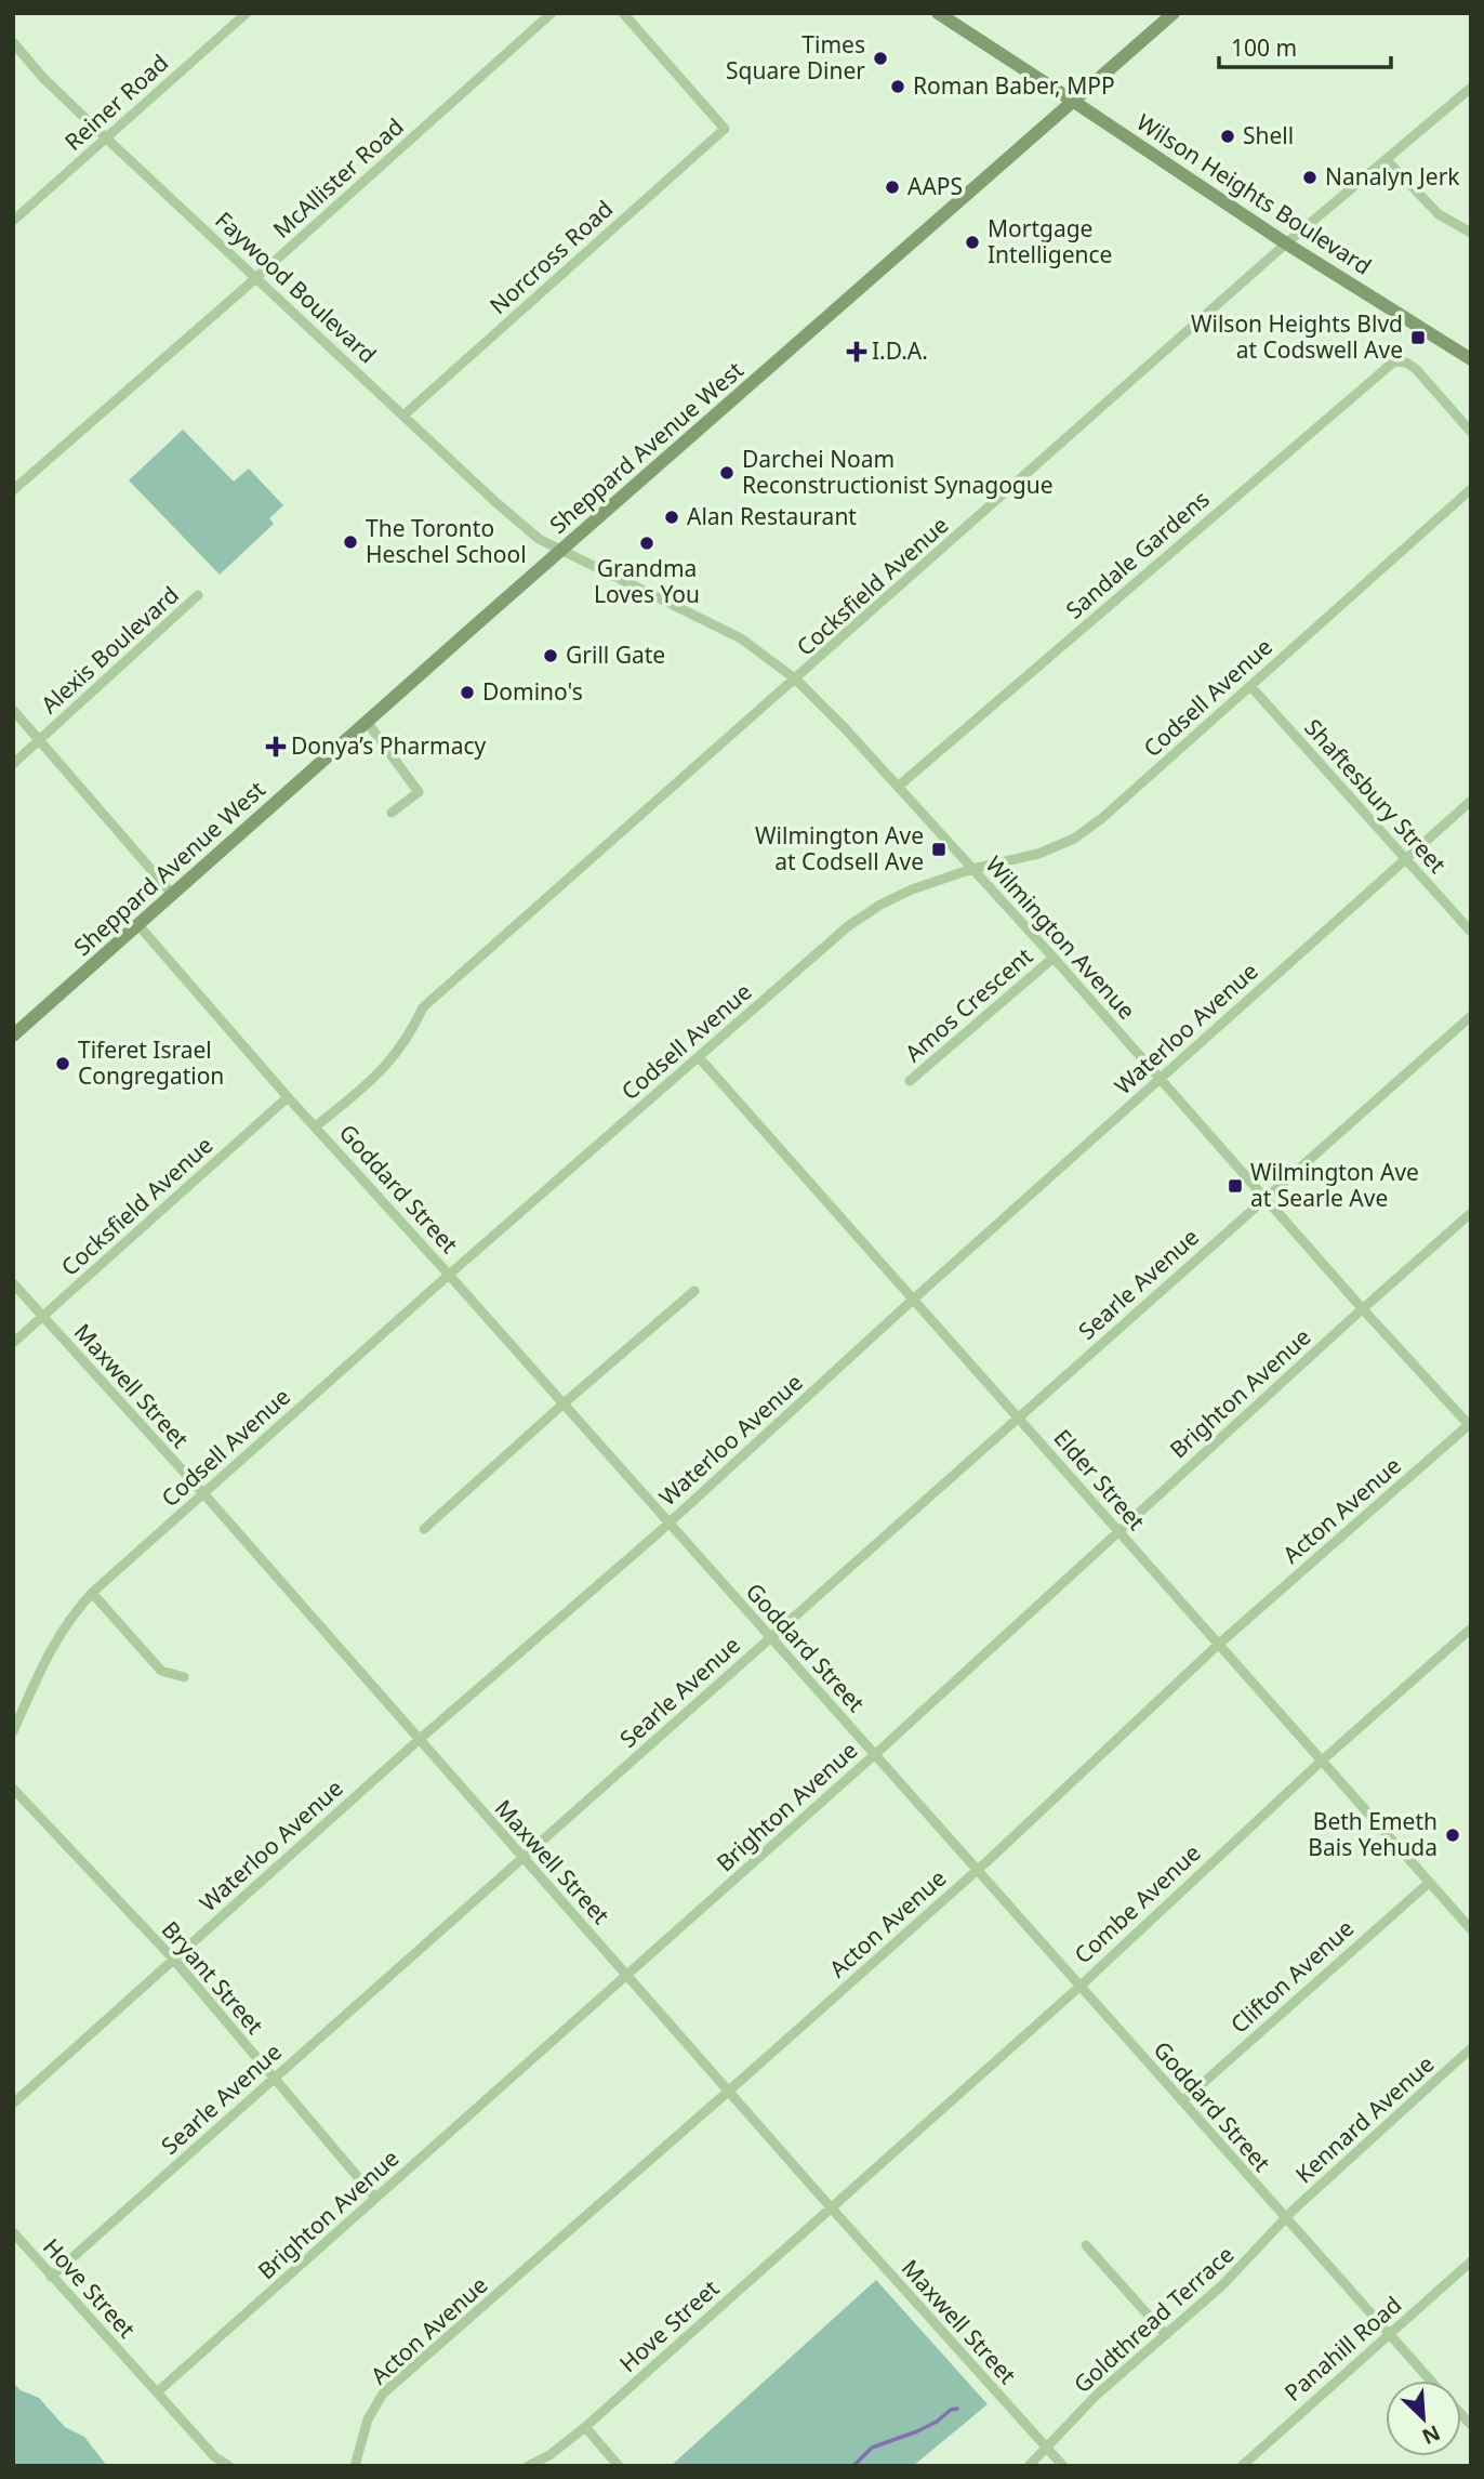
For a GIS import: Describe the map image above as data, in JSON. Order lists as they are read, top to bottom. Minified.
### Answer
{"streets":{"main road":["Wilson Heights Boulevard","Sheppard Avenue West"],"street":["Reiner Road","McAllister Road","Norcross Road","Faywood Boulevard","Sandale Gardens","Cocksfield Avenue","Alexis Boulevard","Codsell Avenue","Shaftesbury Street","Wilmington Avenue","Amos Crescent","Waterloo Avenue","Goddard Street","Searle Avenue","Maxwell Street","Brighton Avenue","Elder Street","Acton Avenue","Combe Avenue","Clifton Avenue","Bryant Street","Kennard Avenue","Hove Street","Goldthread Terrace","Panahill Road"]},"crossings":[["Reiner Road","Faywood Boulevard"],["McAllister Road","Faywood Boulevard"],["Wilson Heights Boulevard","Sheppard Avenue West"],["Wilson Heights Boulevard","Cocksfield Avenue"],["Norcross Road","Faywood Boulevard"],["Faywood Boulevard","Sheppard Avenue West"],["Faywood Boulevard","Wilmington Avenue"],["Sheppard Avenue West","Wilmington Avenue"],["Sheppard Avenue West","Goddard Street"],["Sandale Gardens","Wilmington Avenue"],["Cocksfield Avenue","Wilmington Avenue"],["Cocksfield Avenue","Goddard Street"],["Cocksfield Avenue","Maxwell Street"],["Codsell Avenue","Shaftesbury Street"],["Codsell Avenue","Wilmington Avenue"],["Codsell Avenue","Goddard Street"],["Codsell Avenue","Maxwell Street"],["Codsell Avenue","Elder Street"],["Shaftesbury Street","Waterloo Avenue"],["Wilmington Avenue","Amos Crescent"],["Wilmington Avenue","Waterloo Avenue"],["Wilmington Avenue","Searle Avenue"],["Wilmington Avenue","Brighton Avenue"],["Wilmington Avenue","Acton Avenue"],["Waterloo Avenue","Goddard Street"],["Waterloo Avenue","Maxwell Street"],["Waterloo Avenue","Elder Street"],["Waterloo Avenue","Bryant Street"],["Goddard Street","Searle Avenue"],["Goddard Street","Brighton Avenue"],["Goddard Street","Acton Avenue"],["Goddard Street","Combe Avenue"],["Goddard Street","Clifton Avenue"],["Goddard Street","Kennard Avenue"],["Goddard Street","Goldthread Terrace"],["Goddard Street","Panahill Road"],["Searle Avenue","Maxwell Street"],["Searle Avenue","Elder Street"],["Searle Avenue","Bryant Street"],["Searle Avenue","Hove Street"],["Maxwell Street","Brighton Avenue"],["Maxwell Street","Acton Avenue"],["Maxwell Street","Combe Avenue"],["Maxwell Street","Hove Street"],["Maxwell Street","Goldthread Terrace"],["Brighton Avenue","Elder Street"],["Brighton Avenue","Bryant Street"],["Brighton Avenue","Hove Street"],["Elder Street","Acton Avenue"],["Elder Street","Combe Avenue"],["Elder Street","Clifton Avenue"],["Combe Avenue","Hove Street"],["Kennard Avenue","Goldthread Terrace"]],"places":{"other":["Times Square Diner","Roman Baber, MPP","Shell","Nanalyn Jerk","AAPS","Mortgage Intelligence","Darchei Noam Reconstructionist Synagogue","Alan Restaurant","The Toronto Heschel School","Grandma Loves You","Grill Gate","Domino's","Tiferet Israel Congregation","Beth Emeth Bais Yehuda"],"transit":["Wilson Heights Blvd at Codswell Ave","Wilmington Ave at Codsell Ave","Wilmington Ave at Searle Ave"],"health":["I.D.A.","Donya’s Pharmacy"]},"scale_bar":"100 m","north":"bottom right"}
